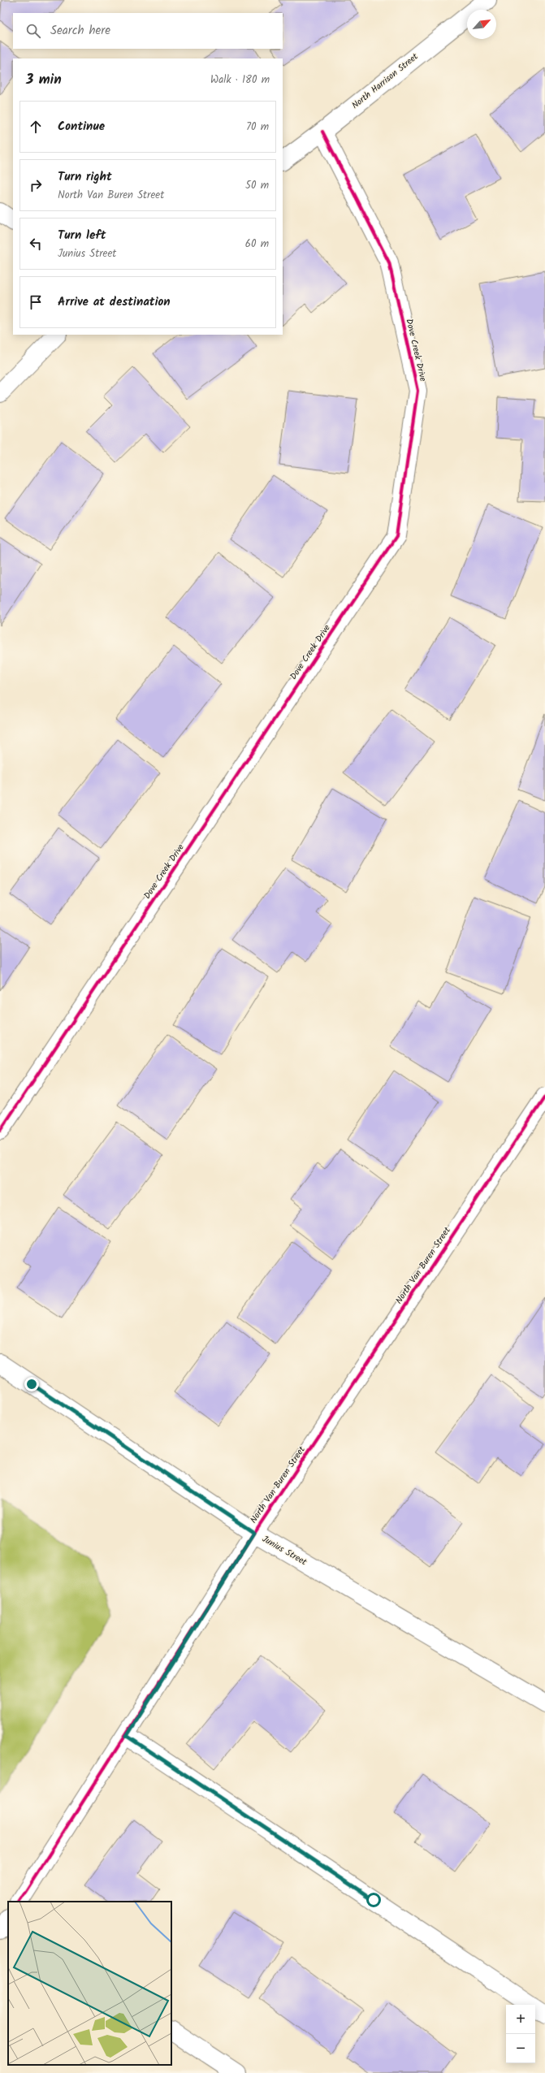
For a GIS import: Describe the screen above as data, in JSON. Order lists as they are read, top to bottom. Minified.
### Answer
{"streets":{"street":["North Harrison Street","Dove Creek Drive","North Van Buren Street","Junius Street"]},"crossings":[["North Harrison Street","Dove Creek Drive"],["North Van Buren Street","Junius Street"]],"north":"top right","page":{"search":"Search here","heading":["3 min","Walk · 180 m"],"list":[["Continue","70 m"],["Turn right","North Van Buren Street","50 m"],["Turn left","Junius Street","60 m"],"Arrive at destination"],"map_buttons":["+","−"]}}
